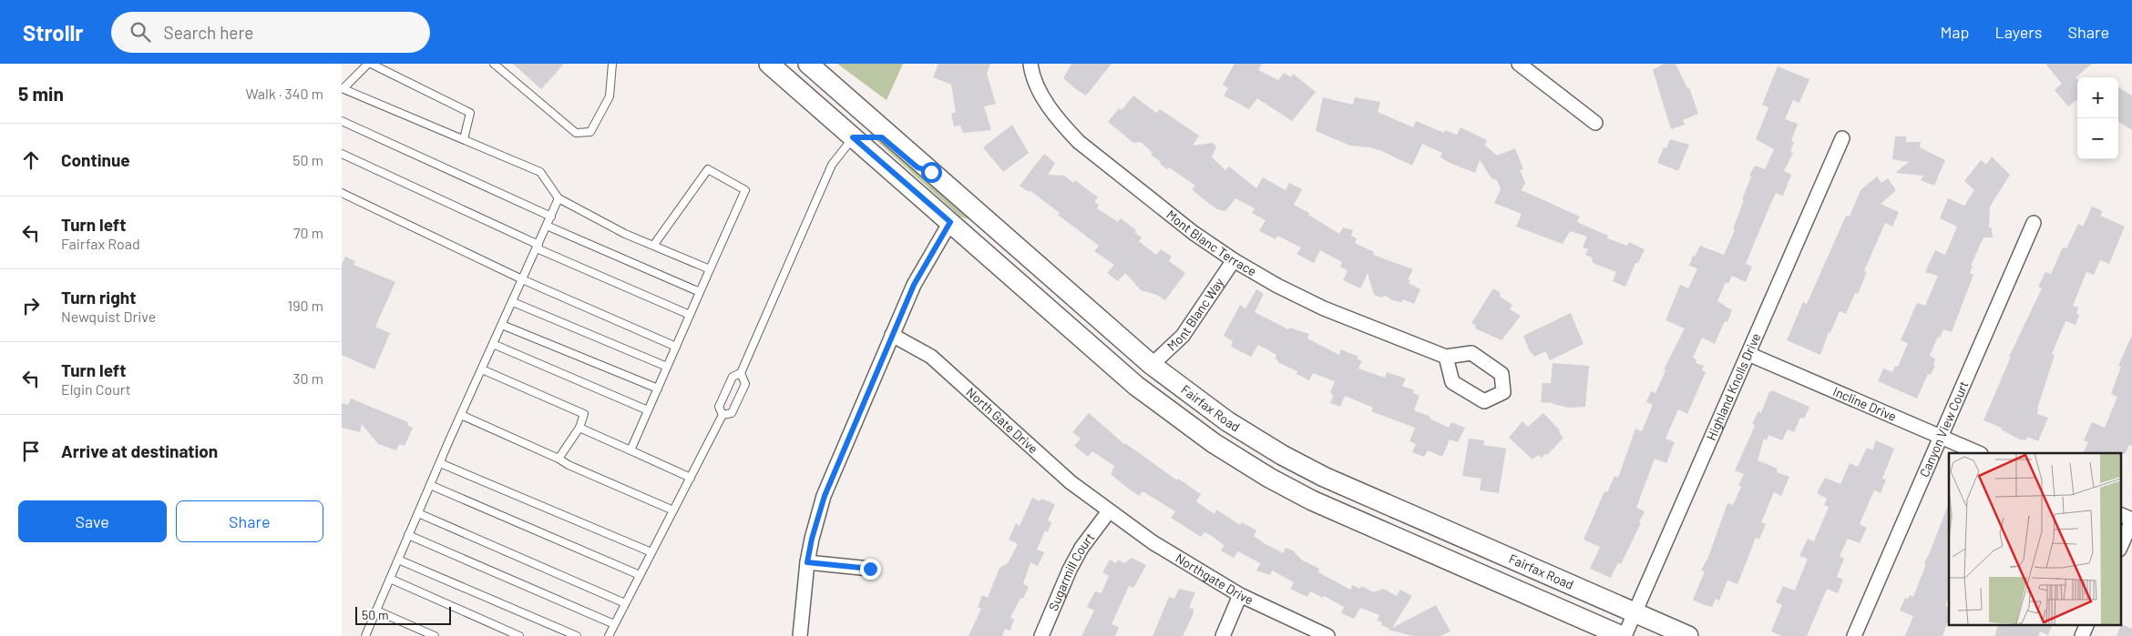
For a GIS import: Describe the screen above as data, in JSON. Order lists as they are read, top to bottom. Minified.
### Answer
{"streets":{"main road":["Fairfax Road"],"street":["Mont Blanc Terrace","Mont Blanc Way","Highland Knolls Drive","Incline Drive","North Gate Drive","Canyon View Court","Sugarmill Court","Northgate Drive"]},"crossings":[["Mont Blanc Terrace","Mont Blanc Way"],["Mont Blanc Way","Fairfax Road"],["Highland Knolls Drive","Incline Drive"],["Highland Knolls Drive","Fairfax Road"],["Incline Drive","Canyon View Court"],["North Gate Drive","Sugarmill Court"],["North Gate Drive","Northgate Drive"],["Sugarmill Court","Northgate Drive"]],"scale_bar":"50 m","page":{"header":"Strollr","search":"Search here","nav":["Map","Layers","Share"],"heading":["5 min","Walk · 340 m"],"map_buttons":["+","−"],"list":[["Continue","50 m"],["Turn left","Fairfax Road","70 m"],["Turn right","Newquist Drive","190 m"],["Turn left","Elgin Court","30 m"],"Arrive at destination"],"buttons":["Save","Share"],"scale":"50 m"}}
